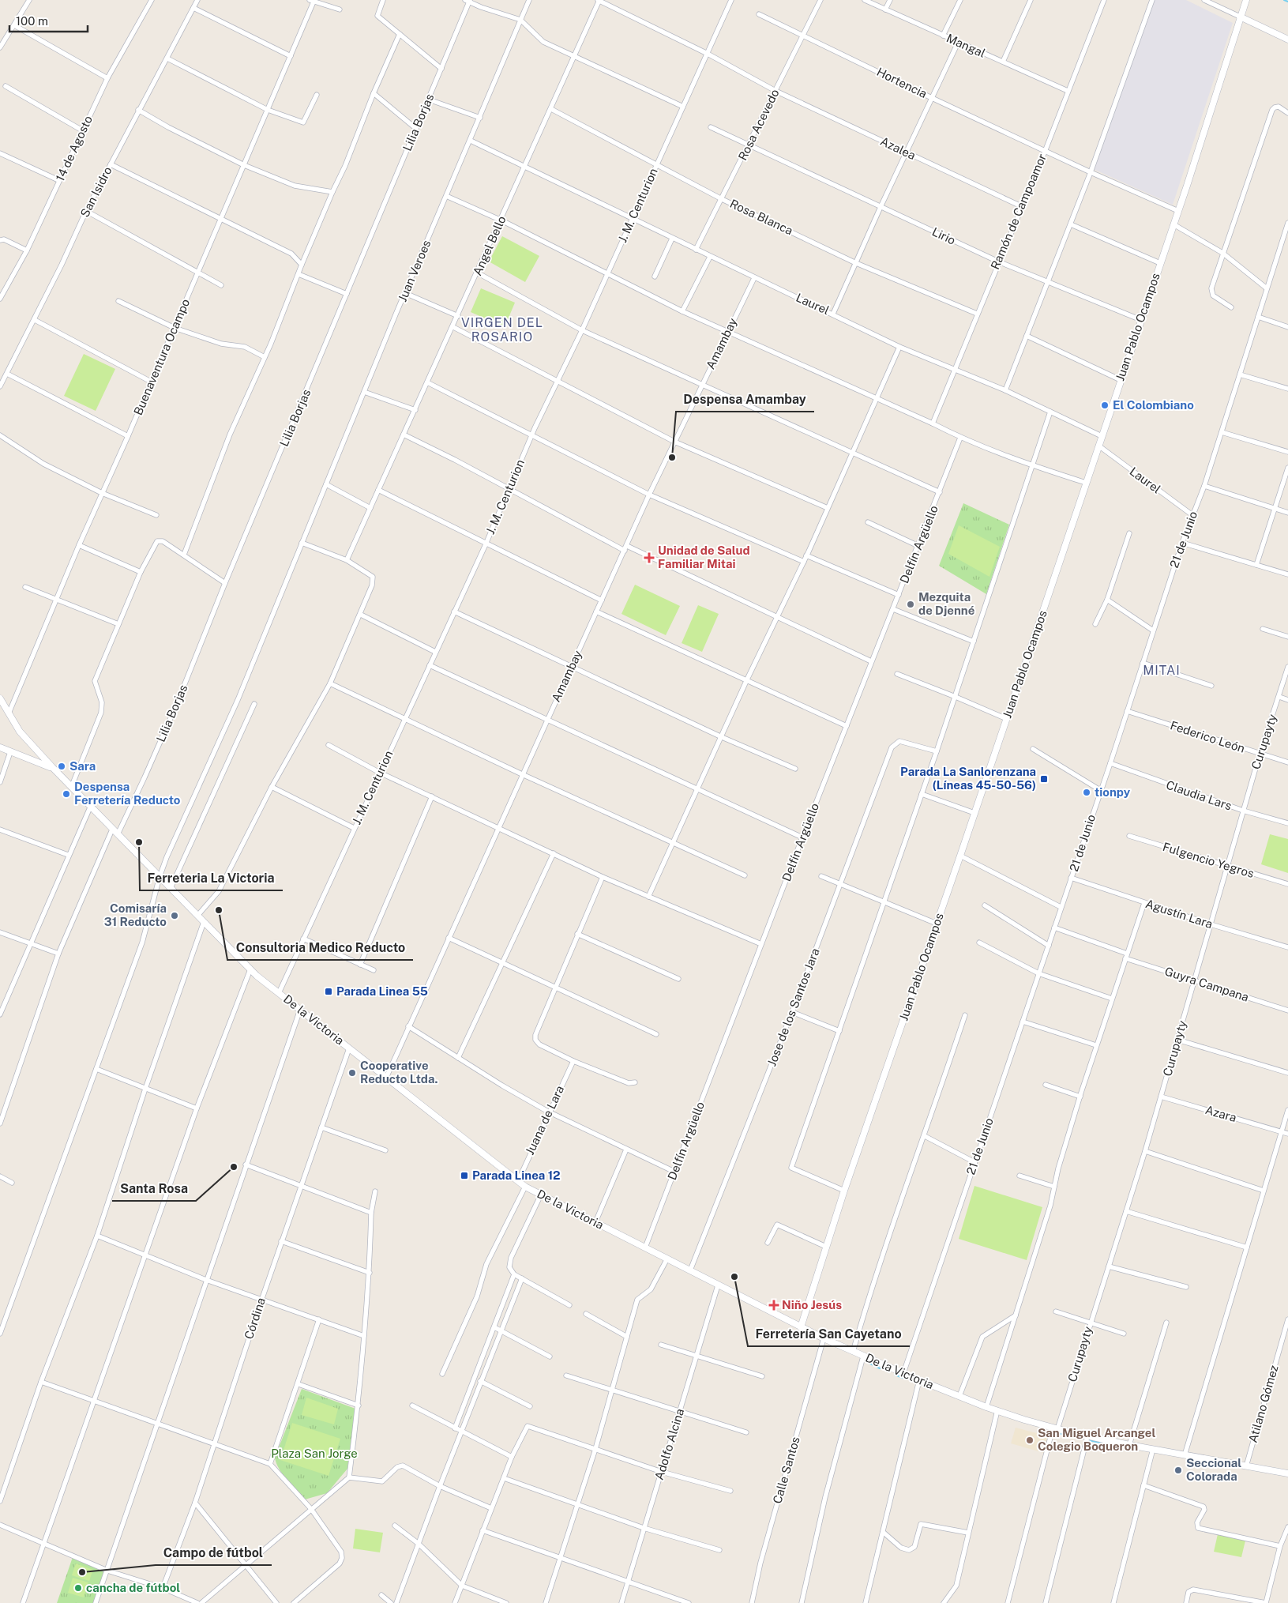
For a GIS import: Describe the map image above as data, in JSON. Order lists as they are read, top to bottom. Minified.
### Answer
{"streets":{"main road":["Juan Pablo Ocampos","De la Victoria"],"street":["Mangal","Hortencia","Lilia Borjas","Rosa Acevedo","14 de Agosto","Azalea","San Isidro","J. M. Centurion","Ramón de Campoamor","Rosa Blanca","Lirio","Angel Bello","Juan Veroes","Laurel","Amambay","Buenaventura Ocampo","21 de Junio","Delfín Argüello","Federico León","Curupayty","Claudia Lars","Fulgencio Yegros","Agustín Lara","Guyra Campana","Jose de los Santos Jara","Azara","Juana de Lara","Córdina","Atilano Gómez","Adolfo Alcina","Calle Santos"]},"crossings":[["Mangal","Ramón de Campoamor"],["Hortencia","Rosa Acevedo"],["Hortencia","Ramón de Campoamor"],["Hortencia","Juan Pablo Ocampos"],["Lilia Borjas","De la Victoria"],["Rosa Acevedo","Azalea"],["Rosa Acevedo","Rosa Blanca"],["Rosa Acevedo","Lirio"],["Rosa Acevedo","Laurel"],["Azalea","J. M. Centurion"],["Azalea","Ramón de Campoamor"],["Azalea","Angel Bello"],["J. M. Centurion","Rosa Blanca"],["J. M. Centurion","Laurel"],["J. M. Centurion","De la Victoria"],["Ramón de Campoamor","Rosa Blanca"],["Ramón de Campoamor","Lirio"],["Ramón de Campoamor","Laurel"],["Rosa Blanca","Angel Bello"],["Lirio","Juan Pablo Ocampos"],["Angel Bello","Laurel"],["Juan Veroes","Laurel"],["Juan Veroes","De la Victoria"],["Laurel","Juan Pablo Ocampos"],["Laurel","Amambay"],["Laurel","21 de Junio"],["Juan Pablo Ocampos","De la Victoria"],["Amambay","De la Victoria"],["Buenaventura Ocampo","De la Victoria"],["21 de Junio","Federico León"],["21 de Junio","Claudia Lars"],["21 de Junio","Agustín Lara"],["21 de Junio","Guyra Campana"],["21 de Junio","De la Victoria"],["Delfín Argüello","De la Victoria"],["Federico León","Curupayty"],["Curupayty","Claudia Lars"],["Curupayty","Fulgencio Yegros"],["Curupayty","Agustín Lara"],["Curupayty","Guyra Campana"],["Curupayty","De la Victoria"],["Curupayty","Azara"],["Jose de los Santos Jara","De la Victoria"],["De la Victoria","Juana de Lara"],["De la Victoria","Córdina"],["De la Victoria","Atilano Gómez"],["De la Victoria","Adolfo Alcina"],["De la Victoria","Calle Santos"]],"districts":["VIRGEN DEL ROSARIO","MITAI"],"parks":["Plaza San Jorge"],"places":{"other":["El Colombiano","Despensa Amambay","Mezquita de Djenné","Sara","tionpy","Despensa Ferretería Reducto","Ferreteria La Victoria","Consultoria Medico Reducto","Comisaría 31 Reducto","Cooperative Reducto Ltda.","Santa Rosa","Ferretería San Cayetano","San Miguel Arcangel Colegio Boqueron","Seccional Colorada","Campo de fútbol","cancha de fútbol"],"health":["Unidad de Salud Familiar Mitai","Niño Jesús"],"transit":["Parada La Sanlorenzana (Líneas 45-50-56)","Parada Linea 55","Parada Linea 12"]},"scale_bar":"100 m"}
